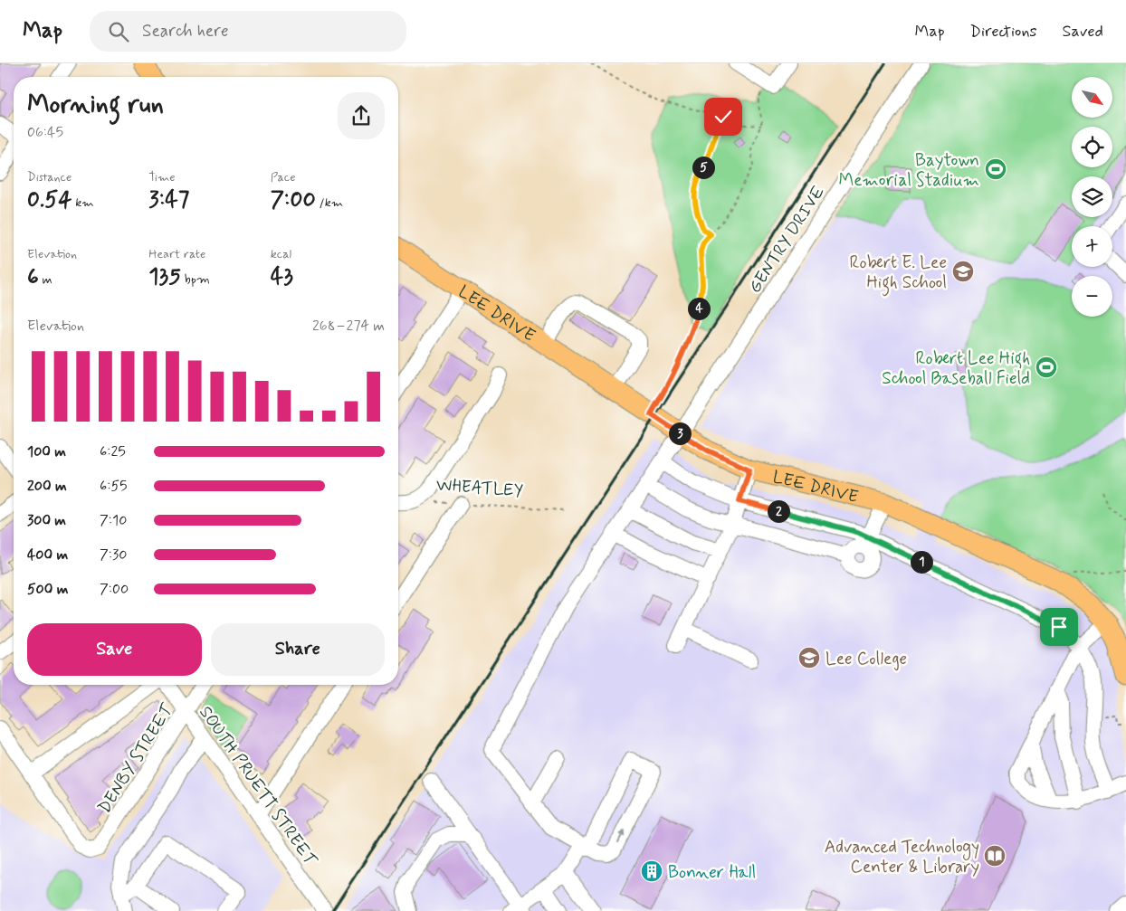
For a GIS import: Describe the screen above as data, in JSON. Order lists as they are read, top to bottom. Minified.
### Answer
{"streets":{"main road":["LEE DRIVE"],"street":["GENTRY DRIVE","WHEATLEY","DENBY STREET","SOUTH PRUETT STREET"]},"crossings":[["GENTRY DRIVE","LEE DRIVE"],["DENBY STREET","SOUTH PRUETT STREET"]],"places":{"sports":["Baytown Memorial Stadium","Robert Lee High School Baseball Field"],"school or university":["Robert E. Lee High School","Lee College"],"library":["Advanced Technology Center & Library"],"building":["Bonner Hall"]},"north":"bottom right","page":{"header":"Map","search":"Search here","nav":["Map","Directions","Saved"],"map_buttons":["+","−"],"heading":["Morning run","06:45"],"stats":[["Distance","0.54 km"],["Time","3:47"],["Pace","7:00 /km"],["Elevation","6 m"],["Heart rate","135 bpm"],["kcal","43"]],"pins":["5","4","3","2","1"],"chart":["Elevation","268–274 m"],"list":[{"name":"100 m","note":"6:25"},{"name":"200 m","note":"6:55"},{"name":"300 m","note":"7:10"},{"name":"400 m","note":"7:30"},{"name":"500 m","note":"7:00"}],"buttons":["Save","Share"]}}
